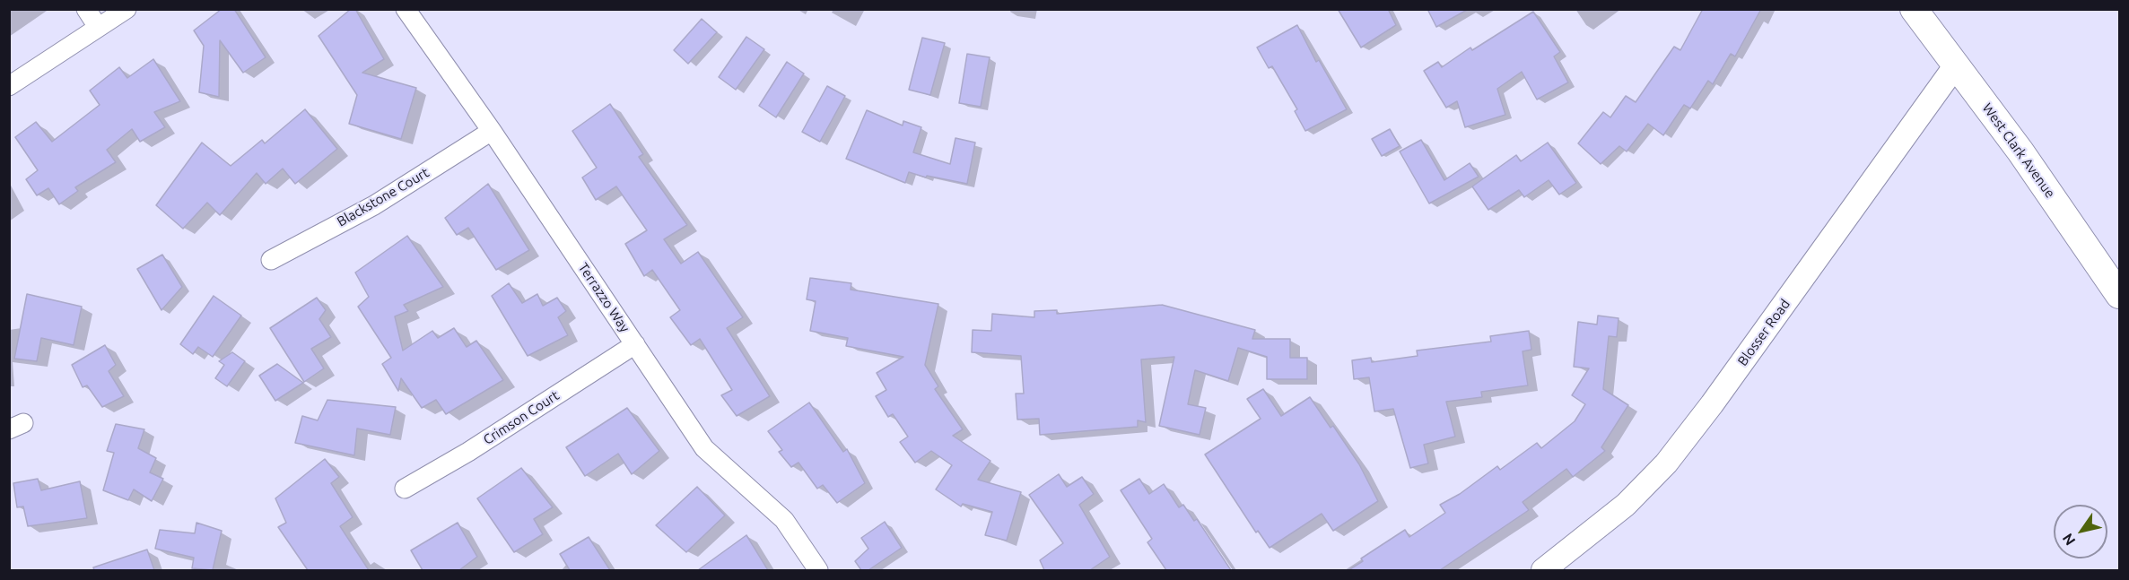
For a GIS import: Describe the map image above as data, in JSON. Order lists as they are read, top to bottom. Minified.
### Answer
{"streets":{"main road":["West Clark Avenue"],"street":["Blackstone Court","Terrazzo Way","Blosser Road","Crimson Court"]},"crossings":[["West Clark Avenue","Blosser Road"],["Blackstone Court","Terrazzo Way"],["Terrazzo Way","Crimson Court"]],"north":"bottom left"}
